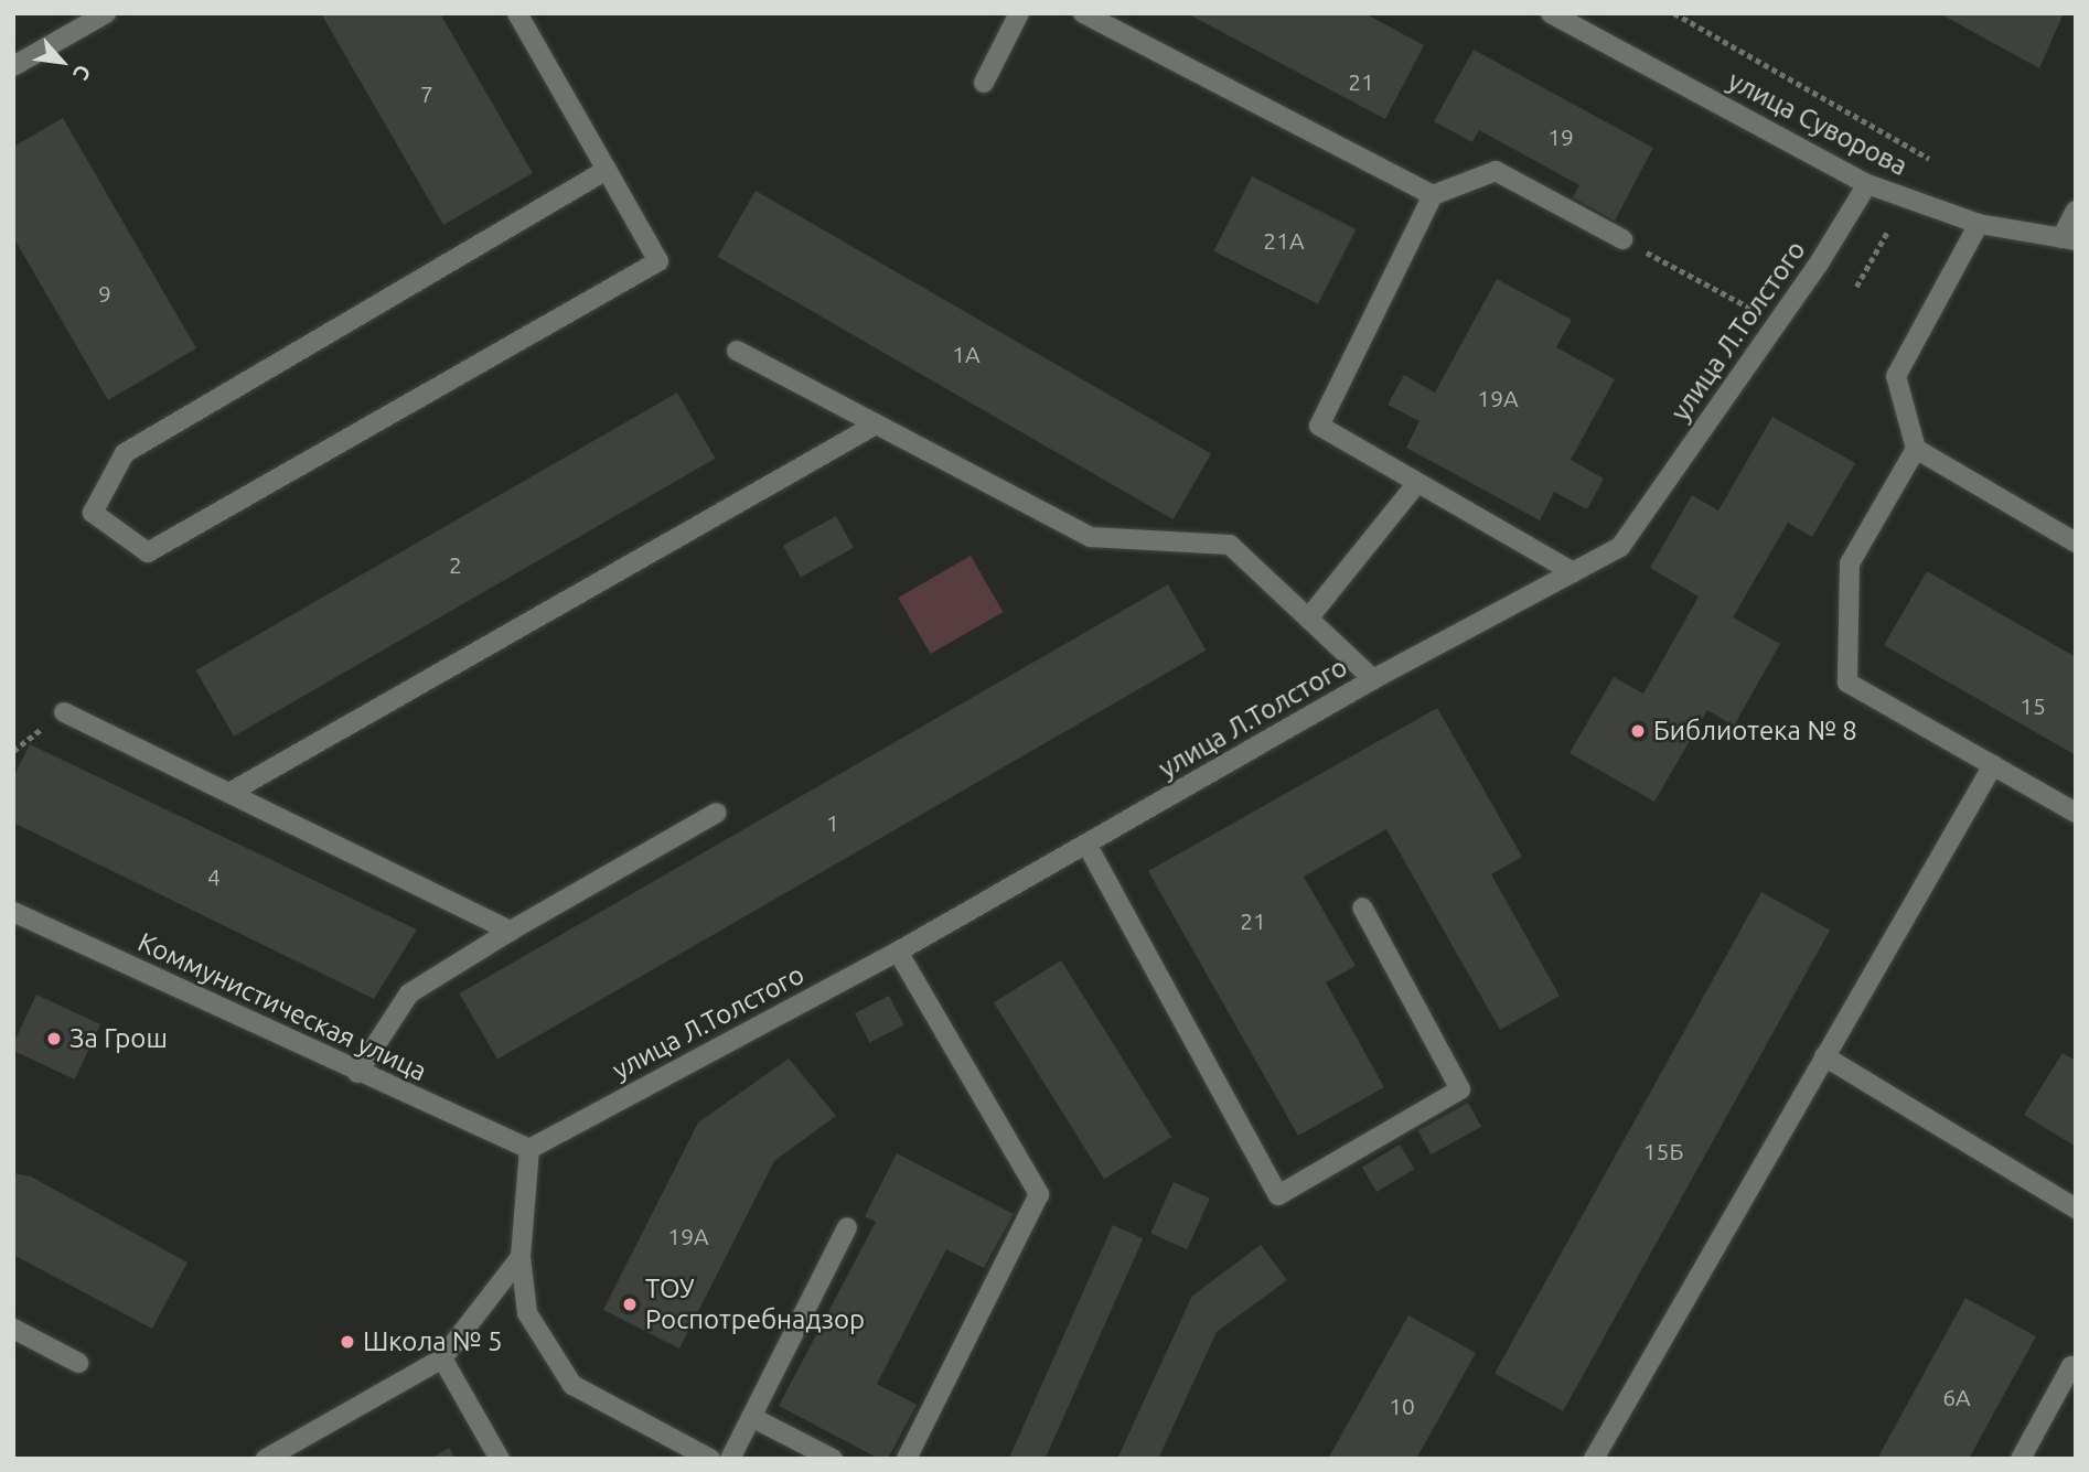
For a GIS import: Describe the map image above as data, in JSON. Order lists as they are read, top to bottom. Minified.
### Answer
{"streets":{"street":["улица Суворова","улица Л.Толстого","Коммунистическая улица"]},"crossings":[["улица Суворова","улица Л.Толстого"],["улица Л.Толстого","Коммунистическая улица"]],"places":["Библиотека № 8","За Грош","ТОУ Роспотребнадзор","Школа № 5"],"house_numbers":["21","7","19","21А","9","1А","19А","2","15","1","4","21","15Б","19А","6А","10"],"north":"bottom right"}
